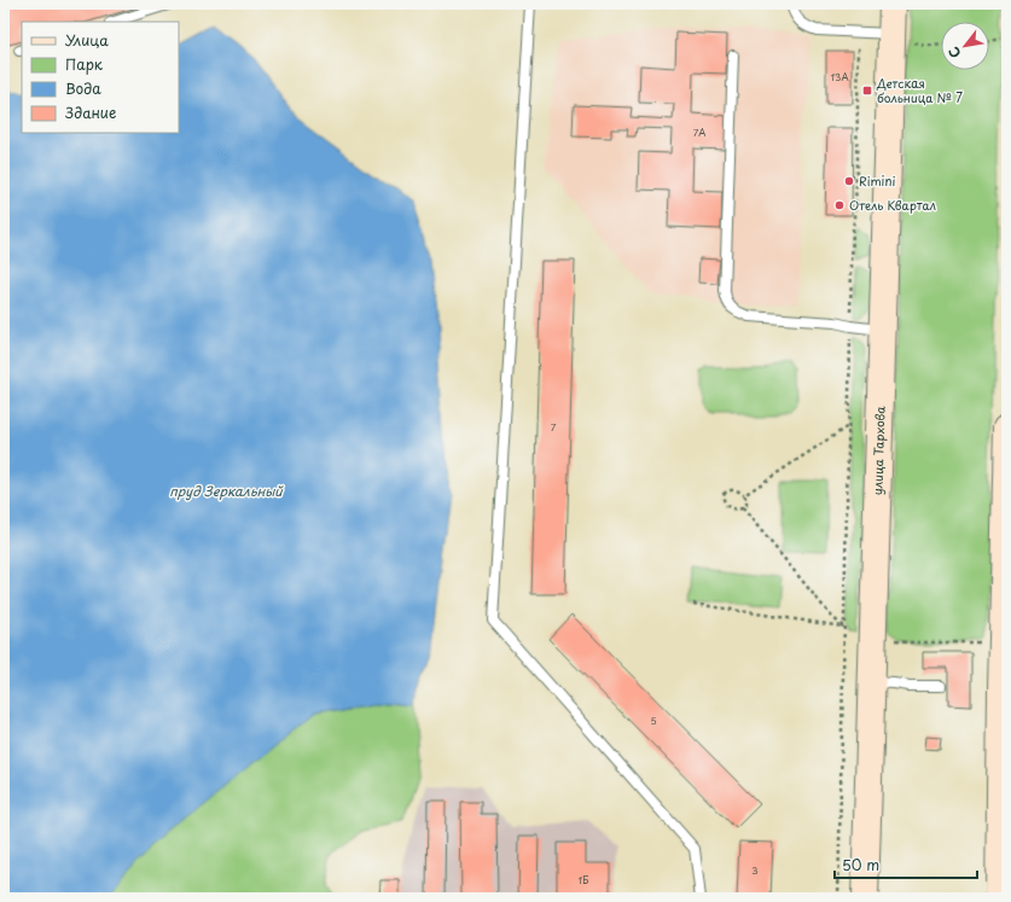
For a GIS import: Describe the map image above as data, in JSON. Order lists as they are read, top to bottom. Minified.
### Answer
{"streets":{"main road":["улица Тархова"]},"water":["пруд Зеркальный"],"places":{"transit":["Детская больница № 7"],"other":["Rimini","Отель Квартал"]},"house_numbers":["13А","7А","7","5","3","1Б"],"legend":["Улица","Парк","Вода","Здание"],"scale_bar":"50 m","north":"bottom left"}
